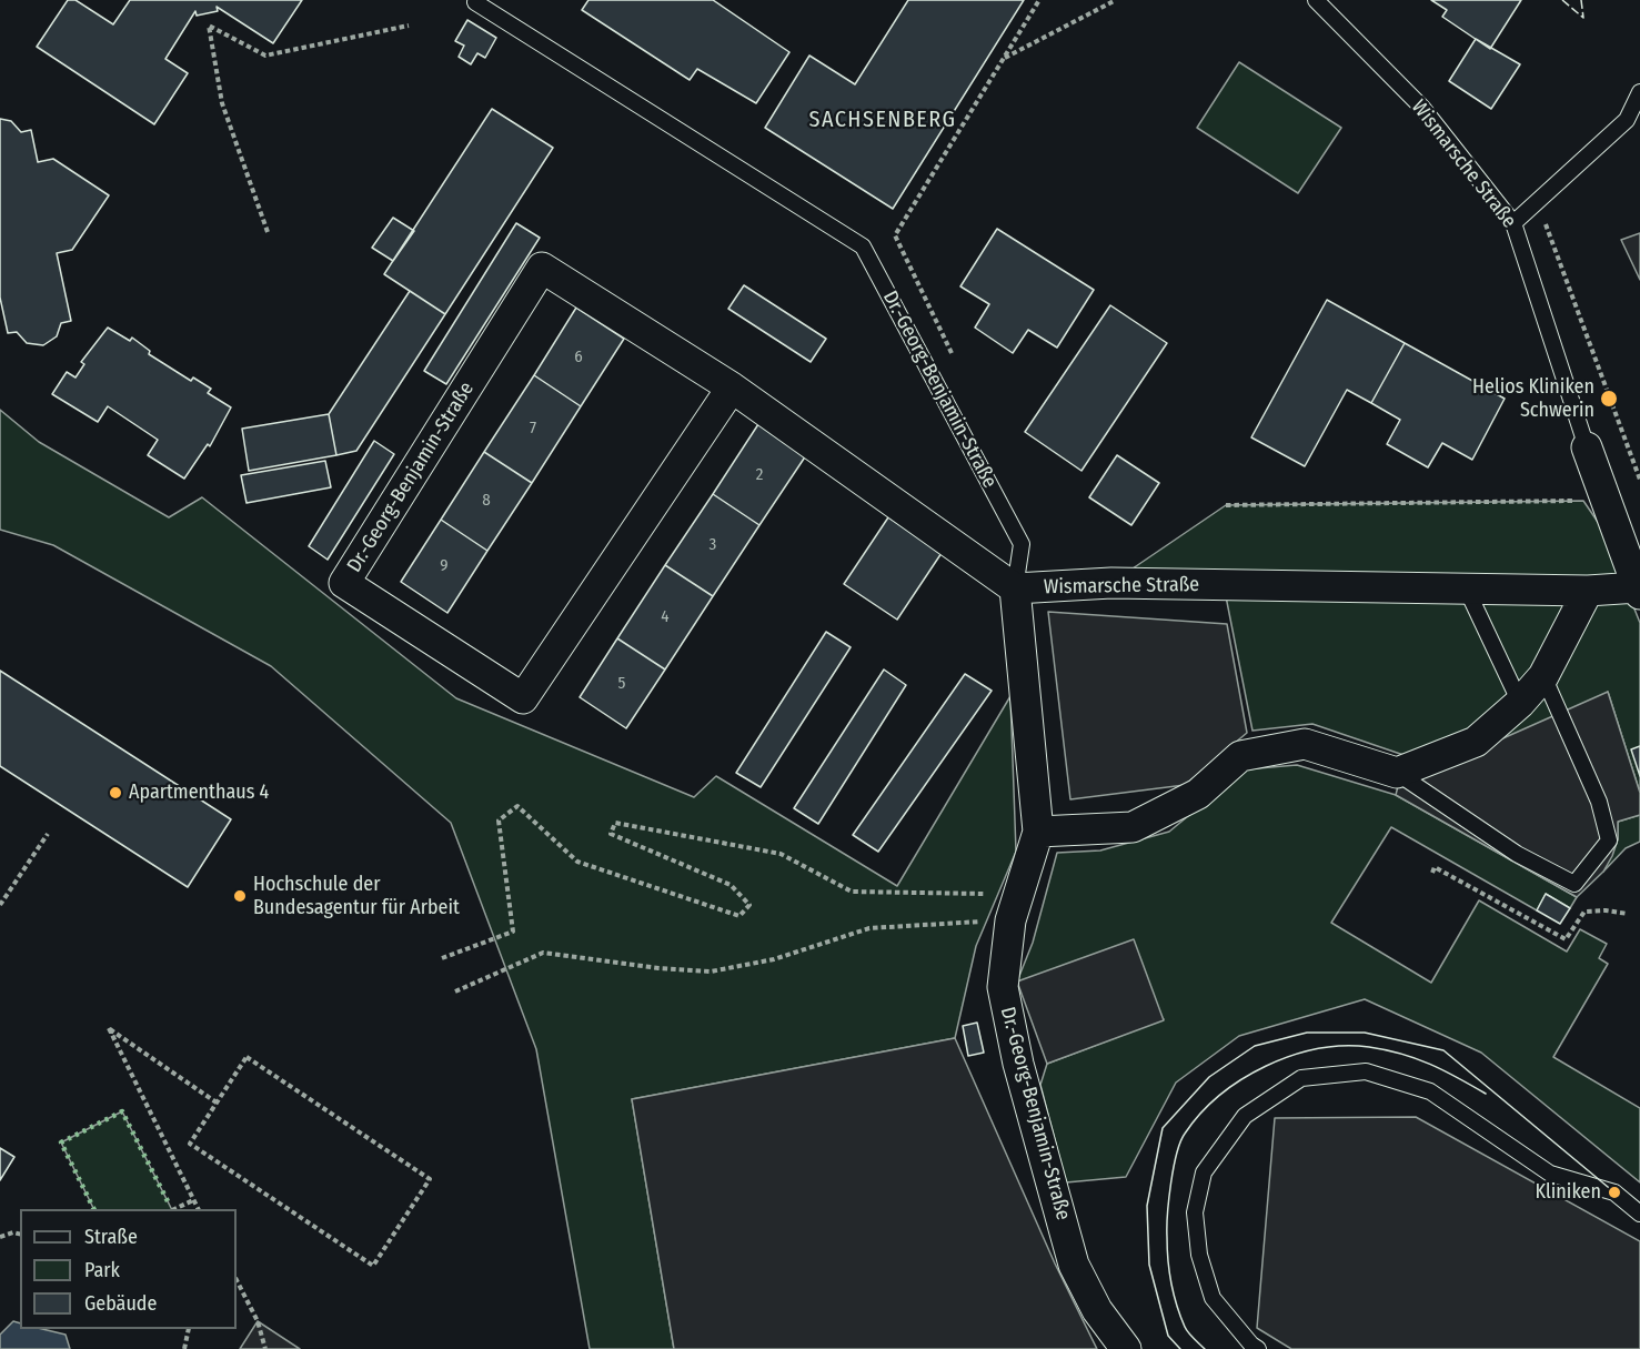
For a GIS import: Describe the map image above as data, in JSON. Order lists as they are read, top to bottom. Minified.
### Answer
{"streets":{"street":["Wismarsche Straße","Dr.-Georg-Benjamin-Straße"]},"crossings":[["Wismarsche Straße","Dr.-Georg-Benjamin-Straße"]],"districts":["SACHSENBERG"],"places":["Helios Kliniken Schwerin","Apartmenthaus 4","Hochschule der Bundesagentur für Arbeit","Kliniken"],"house_numbers":["6","7","2","8","3","9","4","5"],"legend":["Straße","Park","Gebäude"]}
